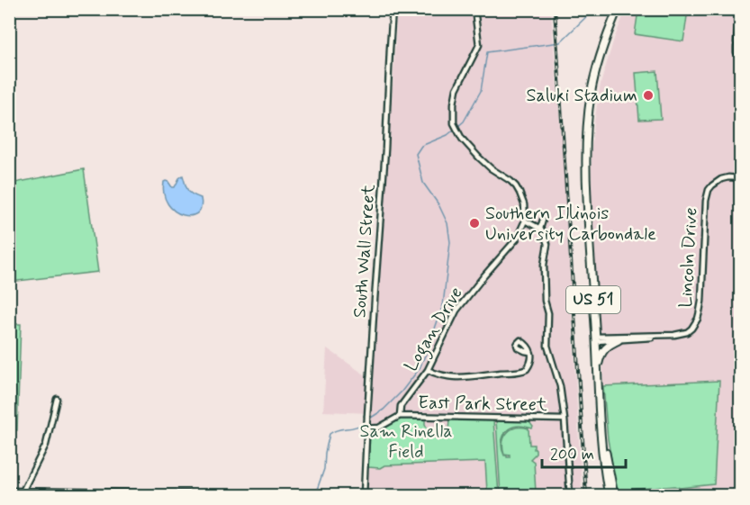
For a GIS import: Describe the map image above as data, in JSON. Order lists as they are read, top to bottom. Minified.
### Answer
{"streets":{"highway":["US 51"],"street":["South Wall Street","Lincoln Drive","Logan Drive","East Park Street"]},"crossings":[["Lincoln Drive","US 51"],["Logan Drive","East Park Street"]],"parks":["Sam Rinella Field"],"places":["Saluki Stadium","Southern Illinois University Carbondale"],"scale_bar":"200 m"}
